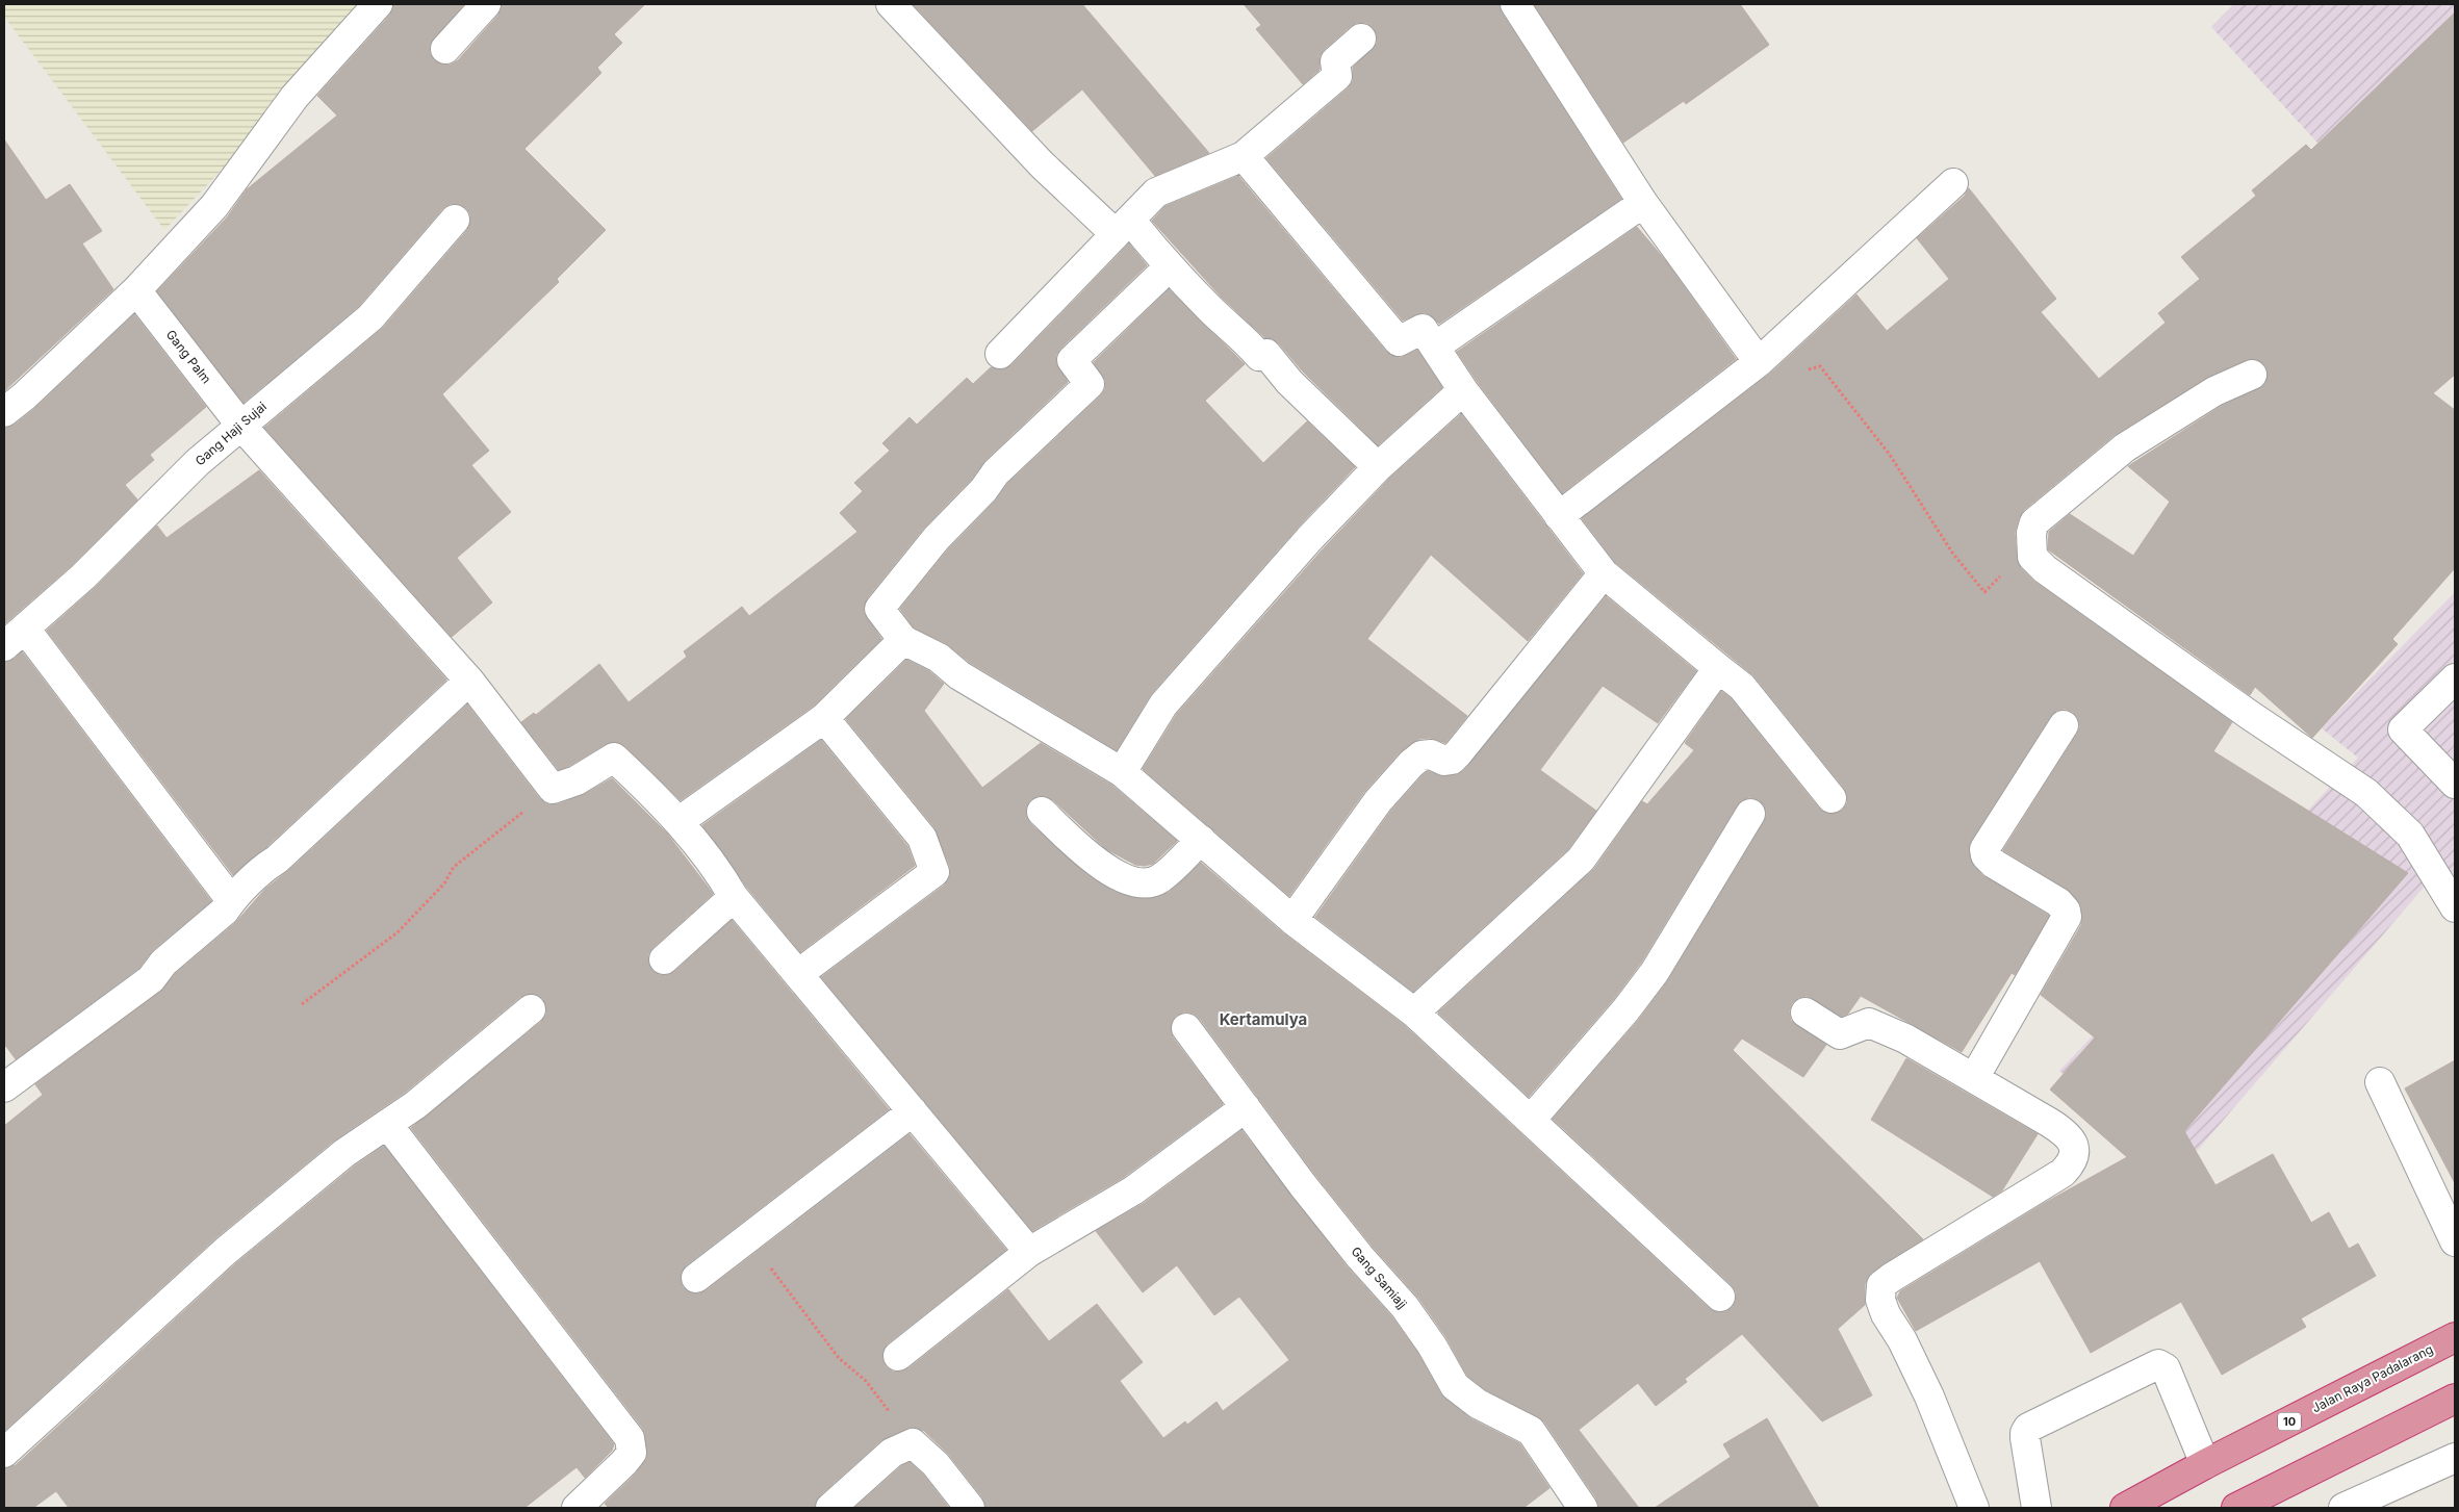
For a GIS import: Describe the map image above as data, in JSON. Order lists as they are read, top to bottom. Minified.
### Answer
{"streets":{"highway":["Jalan Raya Padalarang","10"],"street":["Gang Palm","Gang Haji Sujai","Gang Samiajj"]},"crossings":[["Gang Palm","Gang Haji Sujai"]],"districts":["Kertamulya"]}
